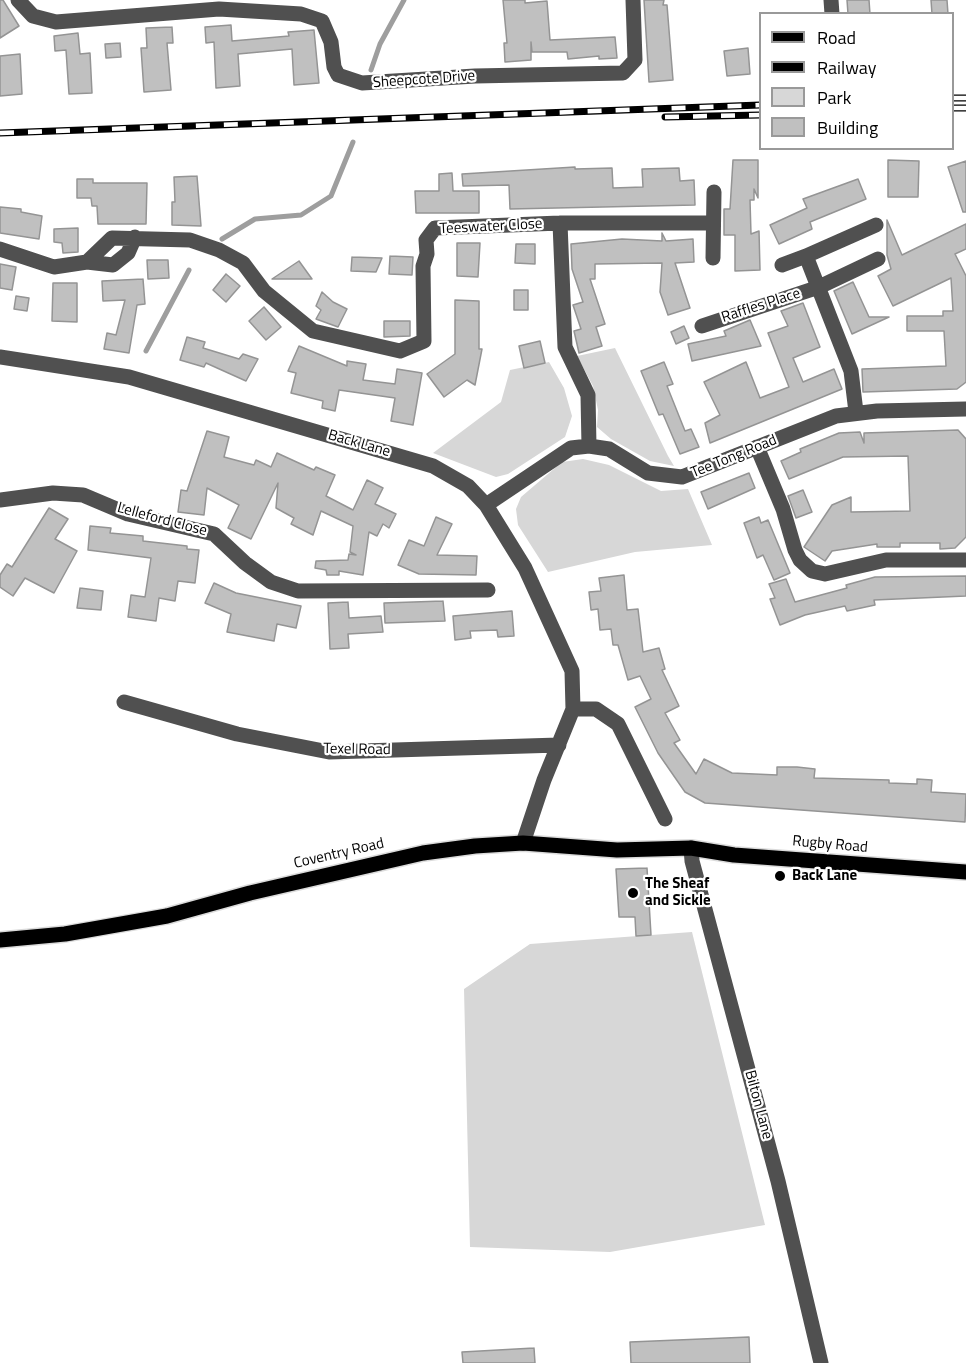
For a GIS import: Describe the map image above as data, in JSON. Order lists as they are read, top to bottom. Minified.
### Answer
{"streets":{"main road":["Rugby Road","Coventry Road"],"street":["Sheepcote Drive","Teeswater Close","Raffles Place","Back Lane","Tee Tong Road","Lelleford Close","Texel Road","Bilton Lane"]},"crossings":[["Teeswater Close","Tee Tong Road"],["Raffles Place","Tee Tong Road"],["Back Lane","Texel Road"],["Back Lane","Coventry Road"],["Rugby Road","Coventry Road"],["Rugby Road","Bilton Lane"],["Coventry Road","Bilton Lane"]],"places":["Back Lane","The Sheaf and Sickle"],"legend":["Road","Railway","Park","Building"]}
